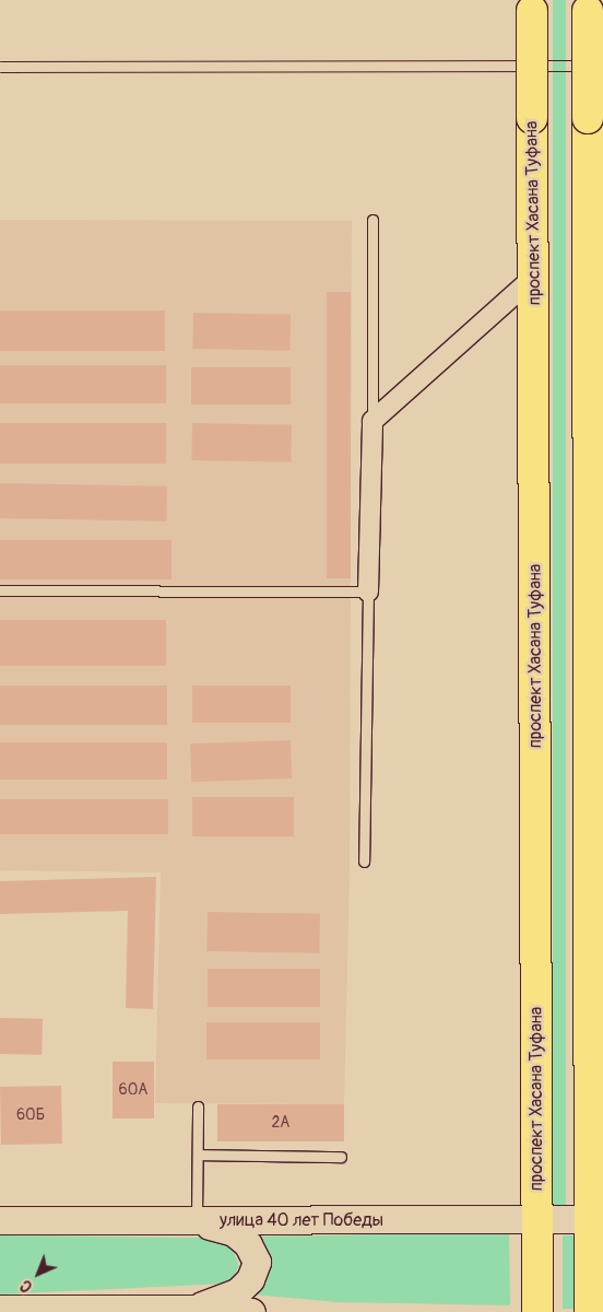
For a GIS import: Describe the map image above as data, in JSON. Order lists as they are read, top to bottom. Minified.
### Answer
{"streets":{"main road":["проспект Хасана Туфана"],"street":["улица 40 лет Победы"]},"crossings":[["проспект Хасана Туфана","улица 40 лет Победы"]],"house_numbers":["60А","60Б","2А"],"north":"bottom left"}
